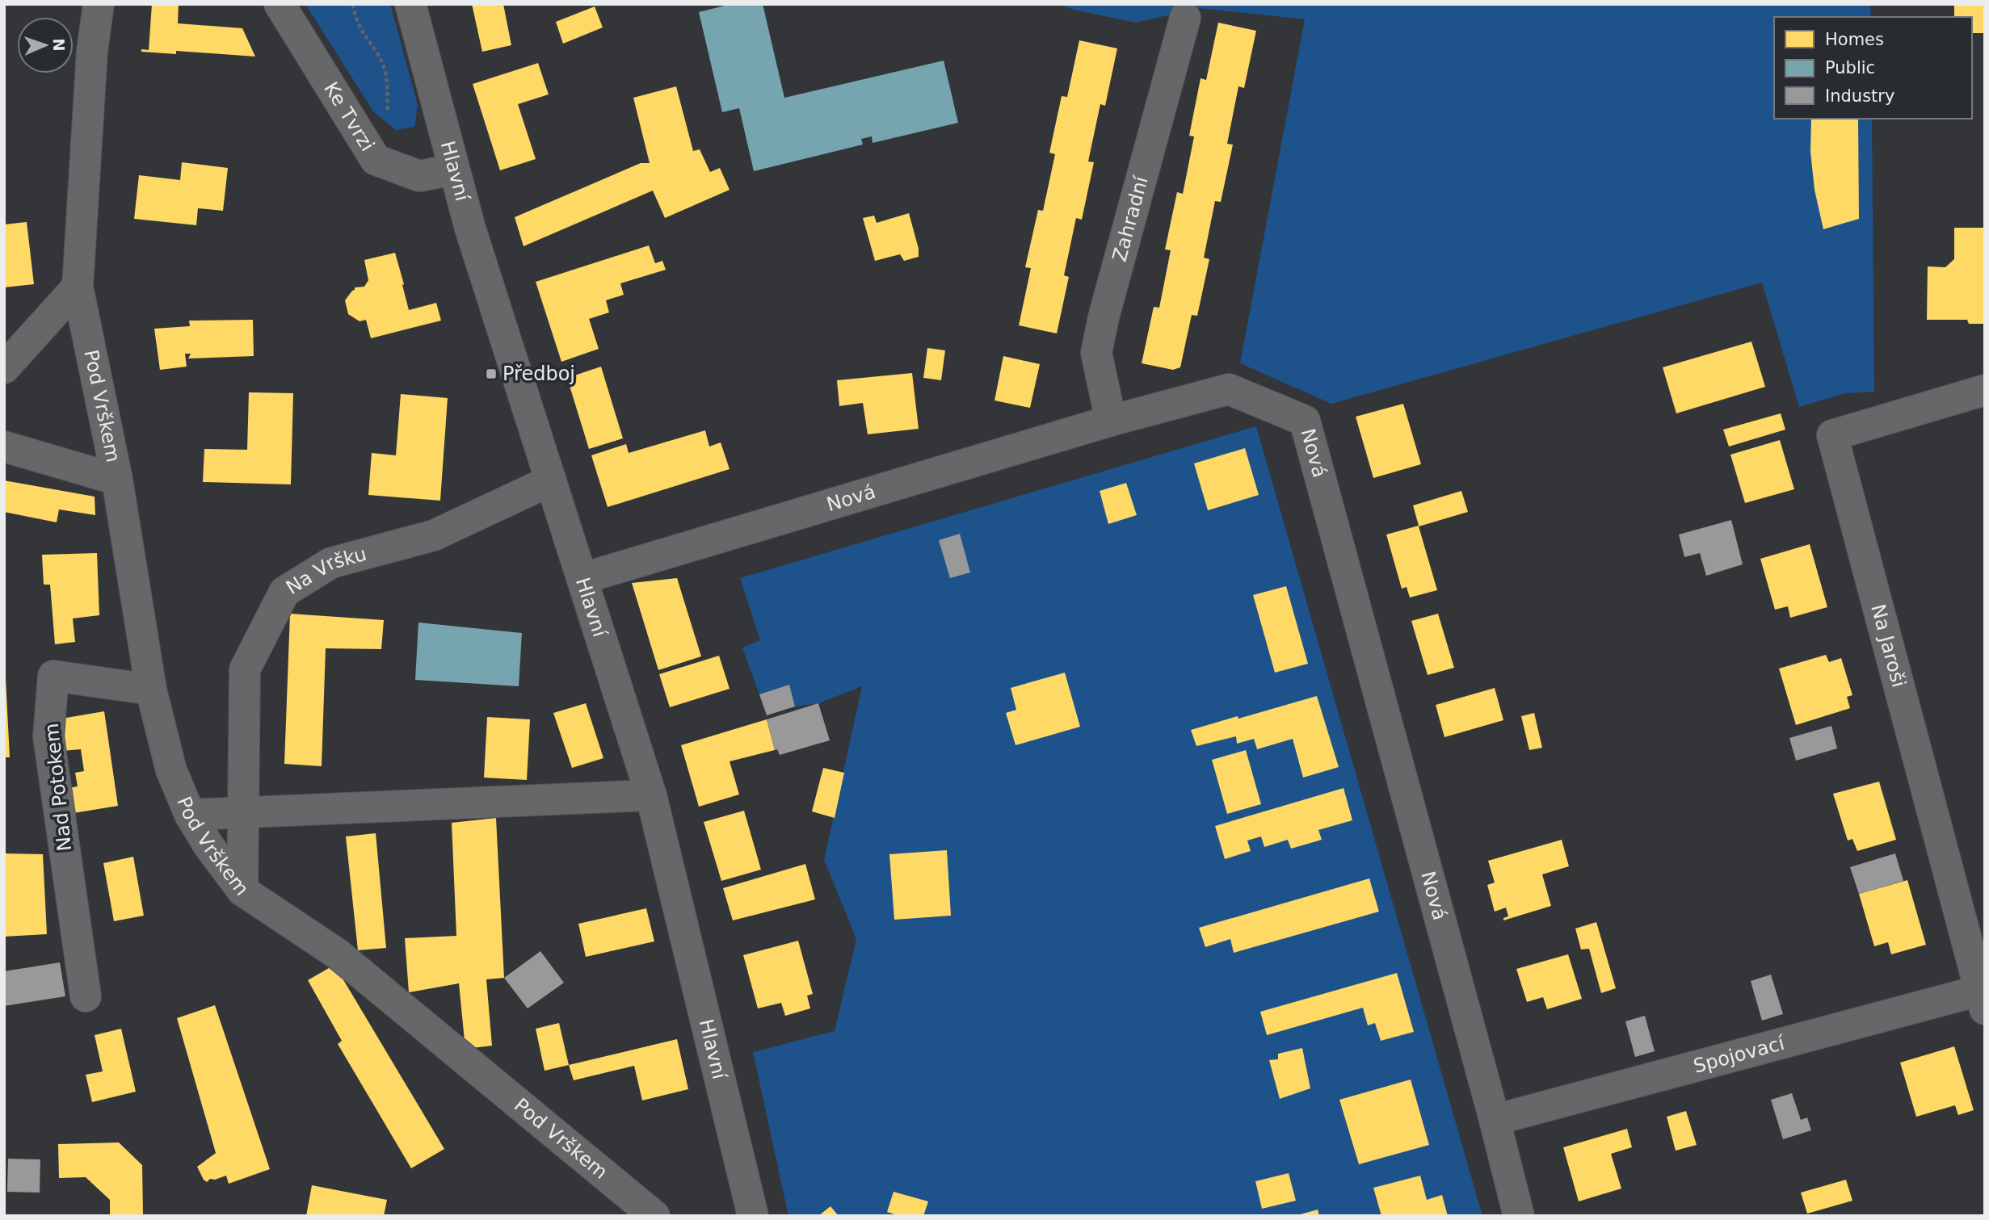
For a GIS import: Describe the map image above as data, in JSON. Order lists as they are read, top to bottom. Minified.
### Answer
{"streets":{"street":["Ke Tvrzi","Hlavní","Zahradní","Pod Vrškem","Nová","Na Vršku","Na Jaroši","Nad Potokem","Spojovací"]},"crossings":[["Ke Tvrzi","Hlavní"],["Hlavní","Nová"],["Hlavní","Na Vršku"],["Zahradní","Nová"],["Pod Vrškem","Na Vršku"],["Pod Vrškem","Nad Potokem"],["Nová","Spojovací"],["Na Jaroši","Spojovací"]],"places":{"transit":["Předboj"]},"legend":["Homes","Public","Industry"],"north":"right"}
